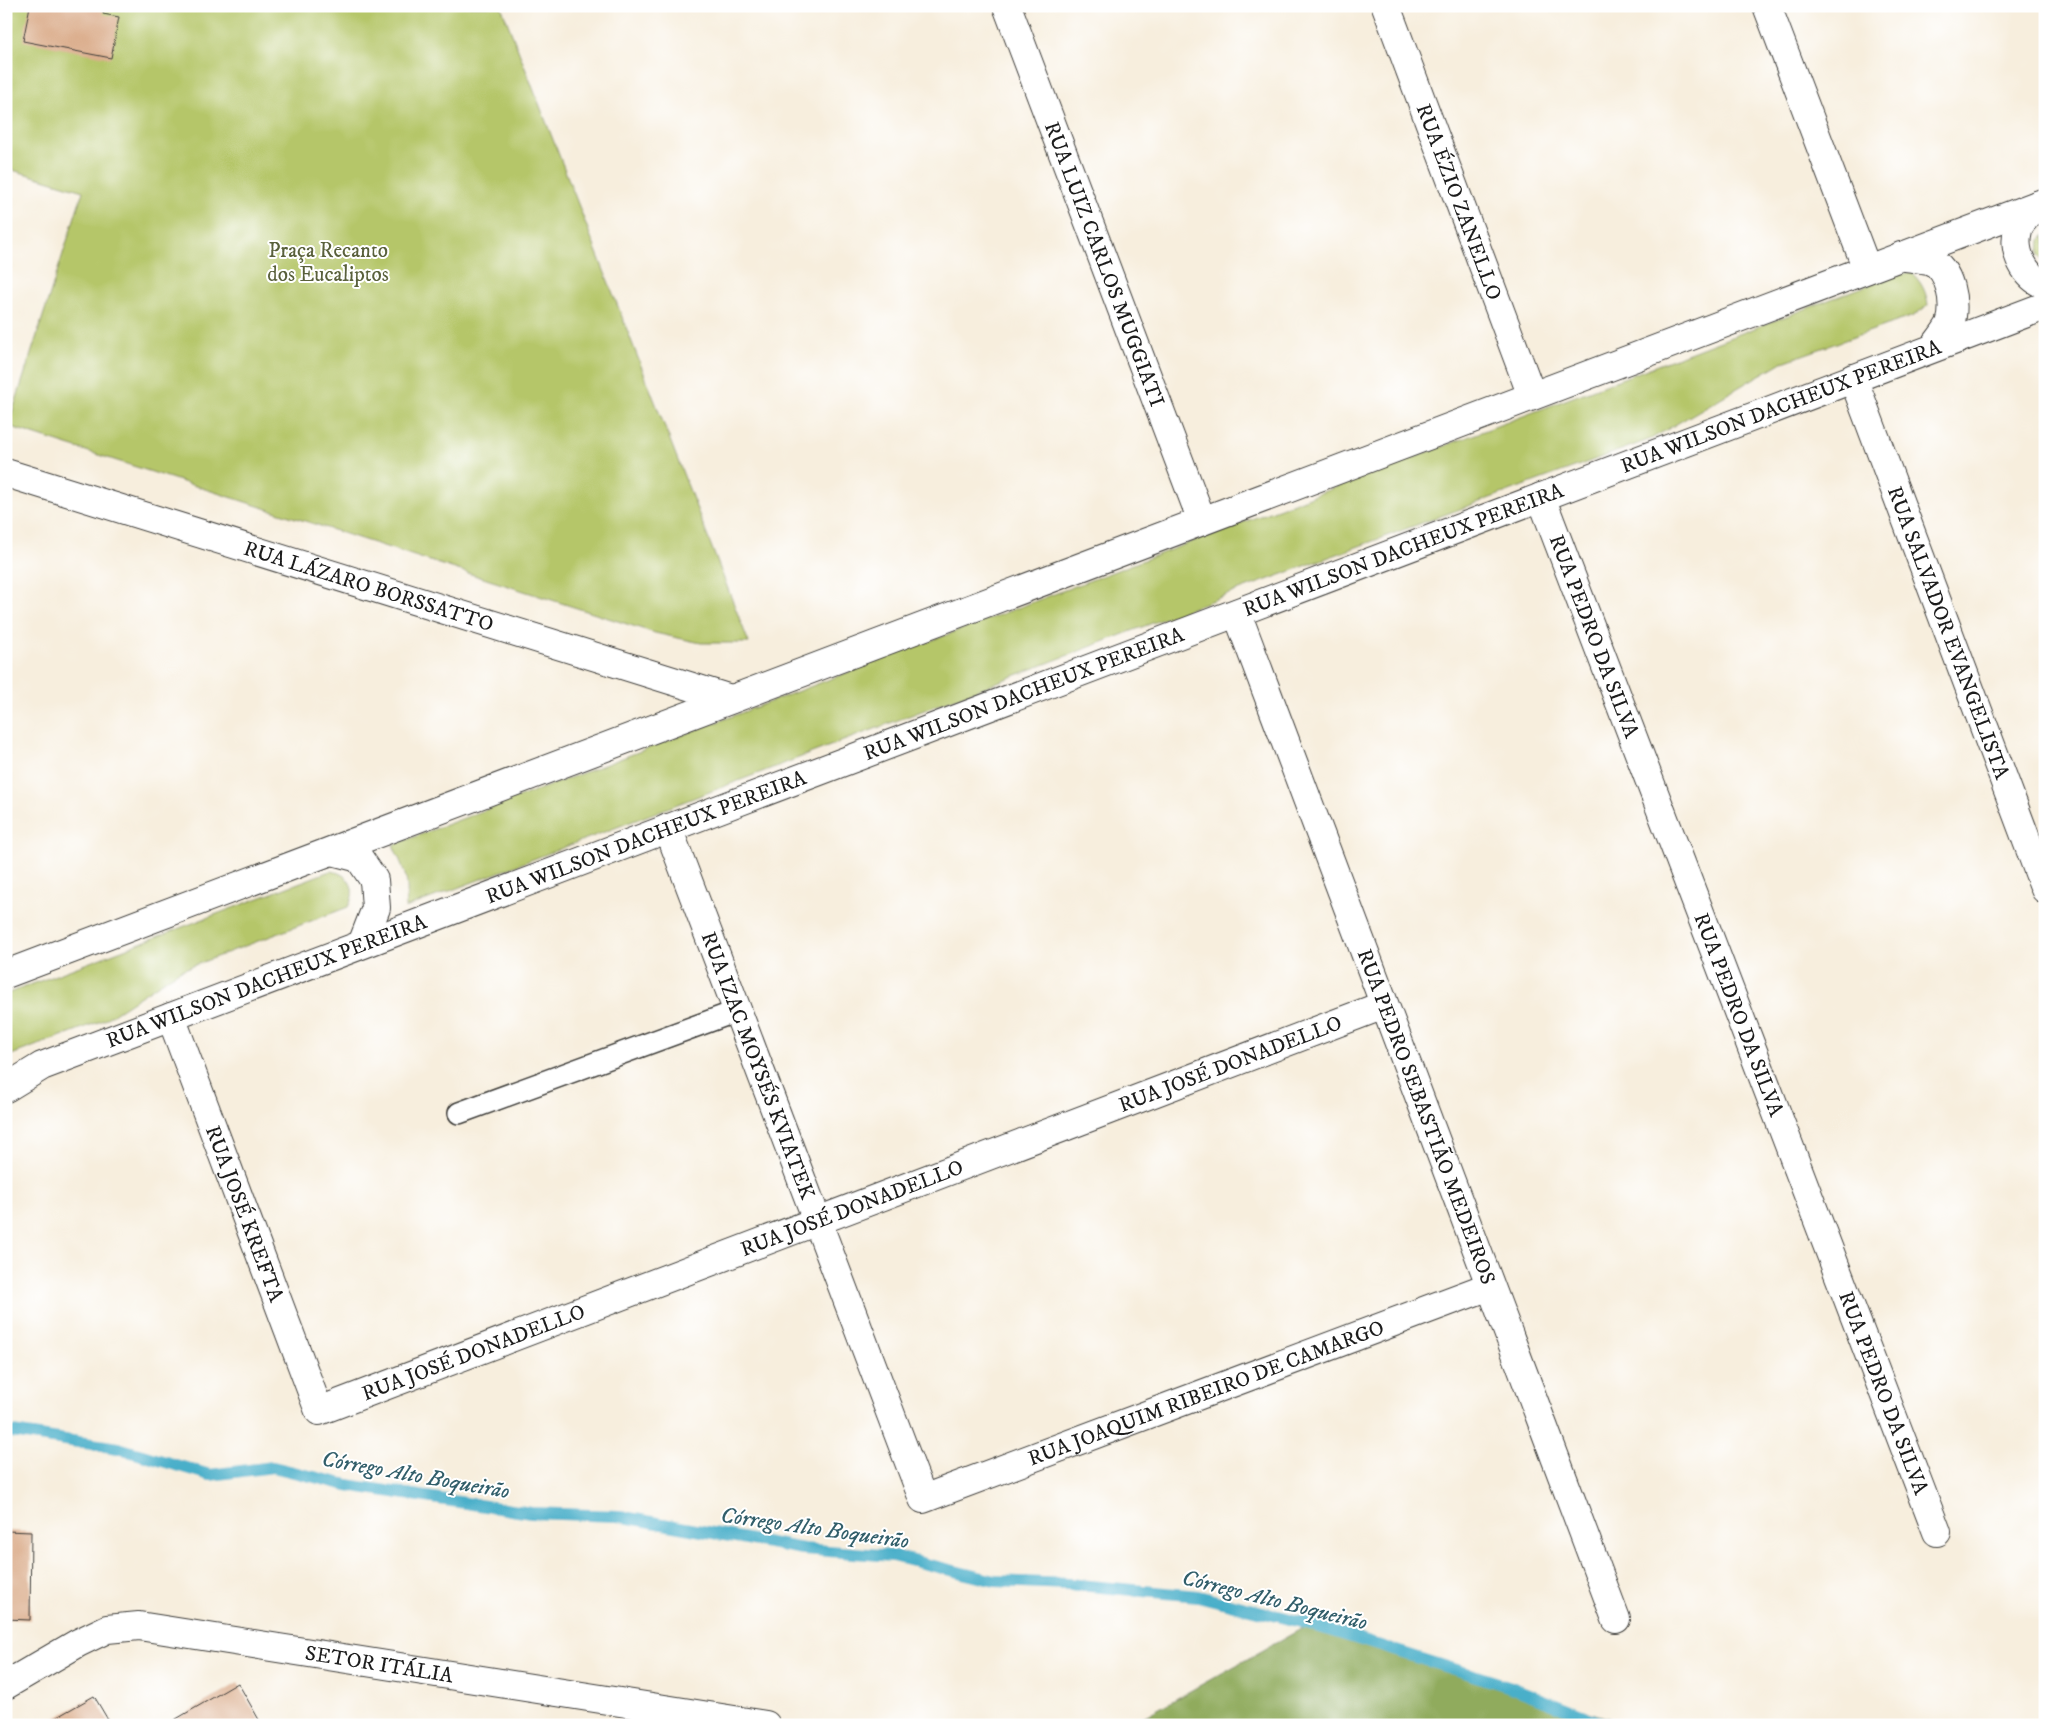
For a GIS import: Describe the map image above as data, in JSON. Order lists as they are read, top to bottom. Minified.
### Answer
{"streets":{"street":["RUA ÉZIO ZANELLO","RUA LUIZ CARLOS MUGGIATI","RUA WILSON DACHEUX PEREIRA","RUA LÁZARO BORSSATTO","RUA SALVADOR EVANGELISTA","RUA PEDRO DA SILVA","RUA JOSÉ DONADELLO","RUA IZAC MOYSÉS KVIATEK","RUA PEDRO SEBASTIÃO MEDEIROS","RUA JOSÉ KREFTA","RUA JOAQUIM RIBEIRO DE CAMARGO","SETOR ITÁLIA"]},"crossings":[["RUA WILSON DACHEUX PEREIRA","RUA SALVADOR EVANGELISTA"],["RUA WILSON DACHEUX PEREIRA","RUA PEDRO DA SILVA"],["RUA WILSON DACHEUX PEREIRA","RUA IZAC MOYSÉS KVIATEK"],["RUA WILSON DACHEUX PEREIRA","RUA PEDRO SEBASTIÃO MEDEIROS"],["RUA WILSON DACHEUX PEREIRA","RUA JOSÉ KREFTA"],["RUA JOSÉ DONADELLO","RUA IZAC MOYSÉS KVIATEK"],["RUA JOSÉ DONADELLO","RUA PEDRO SEBASTIÃO MEDEIROS"],["RUA JOSÉ DONADELLO","RUA JOSÉ KREFTA"],["RUA IZAC MOYSÉS KVIATEK","RUA JOAQUIM RIBEIRO DE CAMARGO"],["RUA PEDRO SEBASTIÃO MEDEIROS","RUA JOAQUIM RIBEIRO DE CAMARGO"]],"water":["Córrego Alto Boqueirão"],"parks":["Praça Recanto dos Eucaliptos"]}
